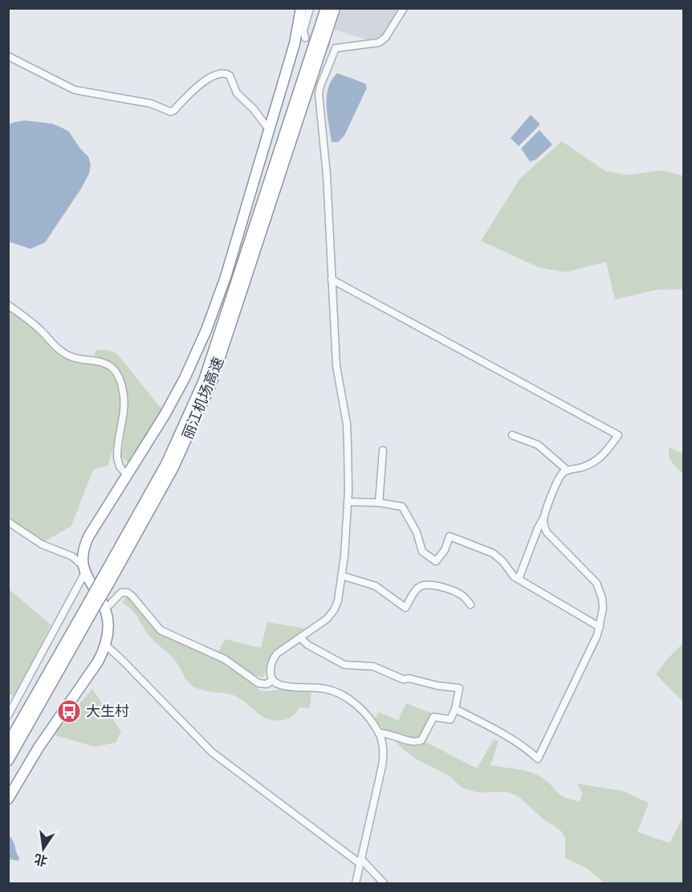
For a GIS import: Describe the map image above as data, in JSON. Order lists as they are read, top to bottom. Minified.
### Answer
{"streets":{"highway":["丽江机场高速"]},"places":{"bus stop":["大生村"]},"north":"bottom"}
